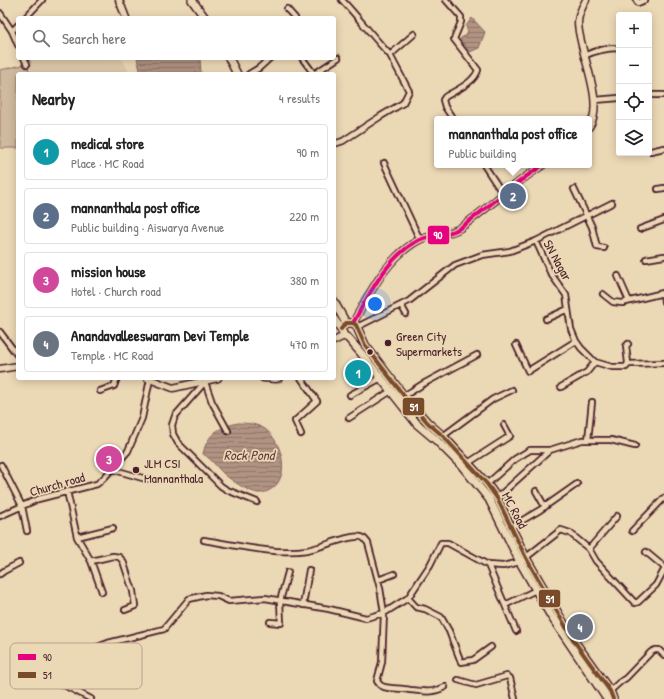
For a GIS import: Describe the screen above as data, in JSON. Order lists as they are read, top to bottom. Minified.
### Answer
{"streets":{"main road":["MC Road"],"street":["SN Nagar","Church road"]},"crossings":[["SN Nagar","MC Road"]],"water":["Rock Pond"],"places":["Green City Supermarkets","JLM CSI Mannanthala"],"lines":["transit line 90","transit line 51"],"legend":["90","51"],"page":{"map_buttons":["+","−"],"search":"Search here","heading":["Nearby","4 results"],"popup":["mannanthala post office","Public building"],"list":[{"mark":"1","name":"medical store","note":"Place · MC Road","value":"90 m"},{"mark":"2","name":"mannanthala post office","note":"Public building · Aiswarya Avenue","value":"220 m"},{"mark":"3","name":"mission house","note":"Hotel · Church road","value":"380 m"},{"mark":"4","name":"Anandavalleeswaram Devi Temple","note":"Temple · MC Road","value":"470 m"}],"pins":["2","1","3","4"]}}
